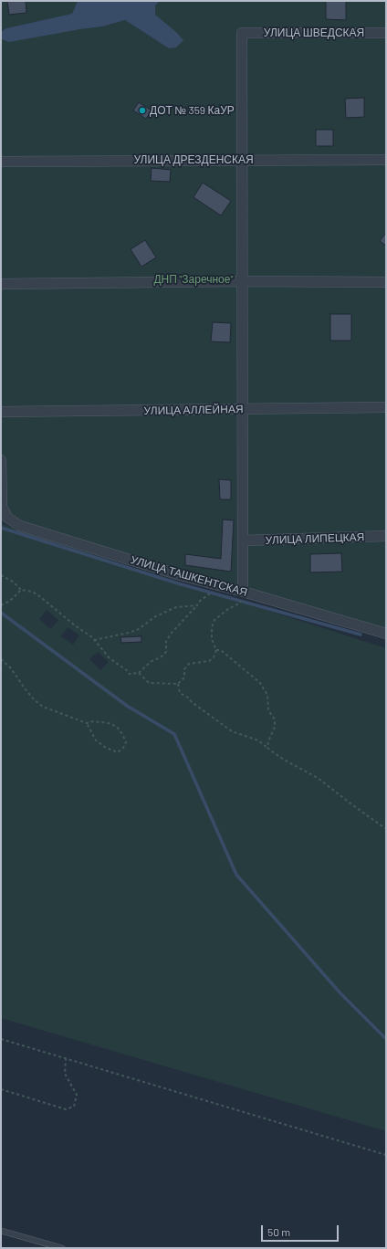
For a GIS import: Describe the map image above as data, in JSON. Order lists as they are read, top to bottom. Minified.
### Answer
{"streets":{"street":["УЛИЦА ШВЕДСКАЯ","УЛИЦА ДРЕЗДЕНСКАЯ","УЛИЦА АЛЛЕЙНАЯ","УЛИЦА ЛИПЕЦКАЯ","УЛИЦА ТАШКЕНТСКАЯ"]},"crossings":[["УЛИЦА ШВЕДСКАЯ","УЛИЦА ДРЕЗДЕНСКАЯ"]],"parks":["ДНП \"Заречное\""],"places":["ДОТ № 359 КаУР"],"scale_bar":"50 m"}
